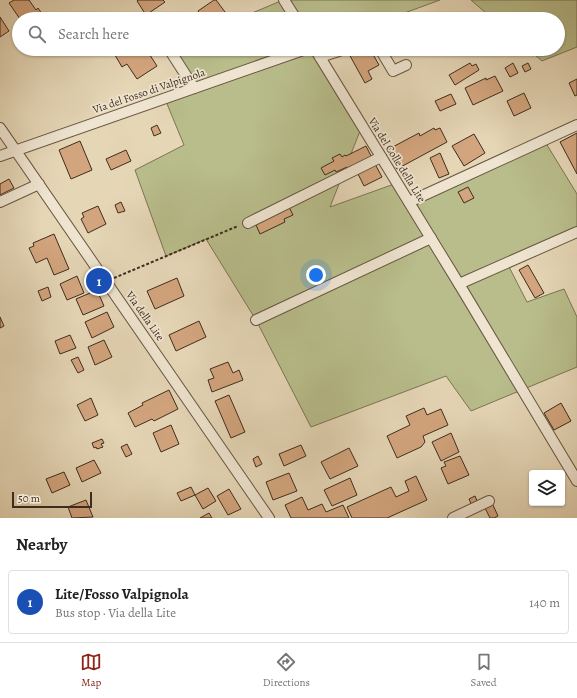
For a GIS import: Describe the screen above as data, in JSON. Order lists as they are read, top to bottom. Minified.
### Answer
{"streets":{"street":["Via del Fosso di Valpignola","Via del Colle della Lite","Via della Lite"]},"crossings":[["Via del Fosso di Valpignola","Via della Lite"]],"scale_bar":"50 m","page":{"search":"Search here","pins":"1","scale":"50 m","heading":"Nearby","list":[{"mark":"1","name":"Lite/Fosso Valpignola","note":"Bus stop · Via della Lite","value":"140 m"}],"nav":["Map","Directions","Saved"]}}
